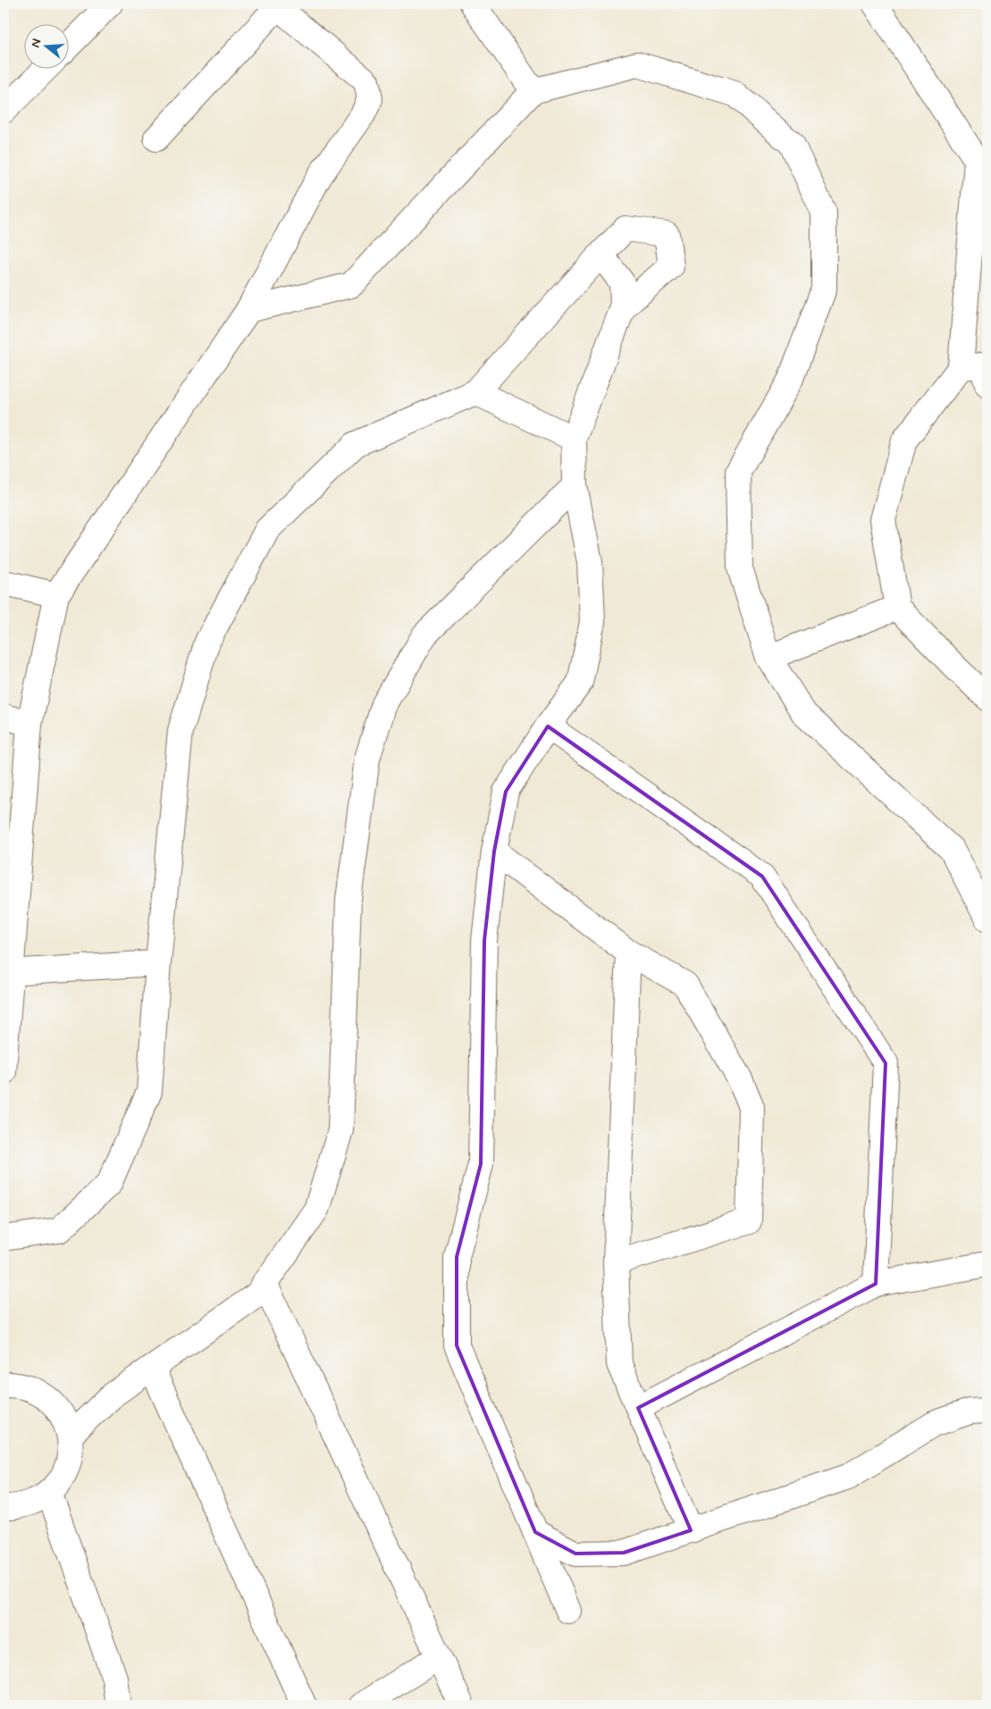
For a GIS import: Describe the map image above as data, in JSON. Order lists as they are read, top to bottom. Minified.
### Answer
{"north":"left"}
